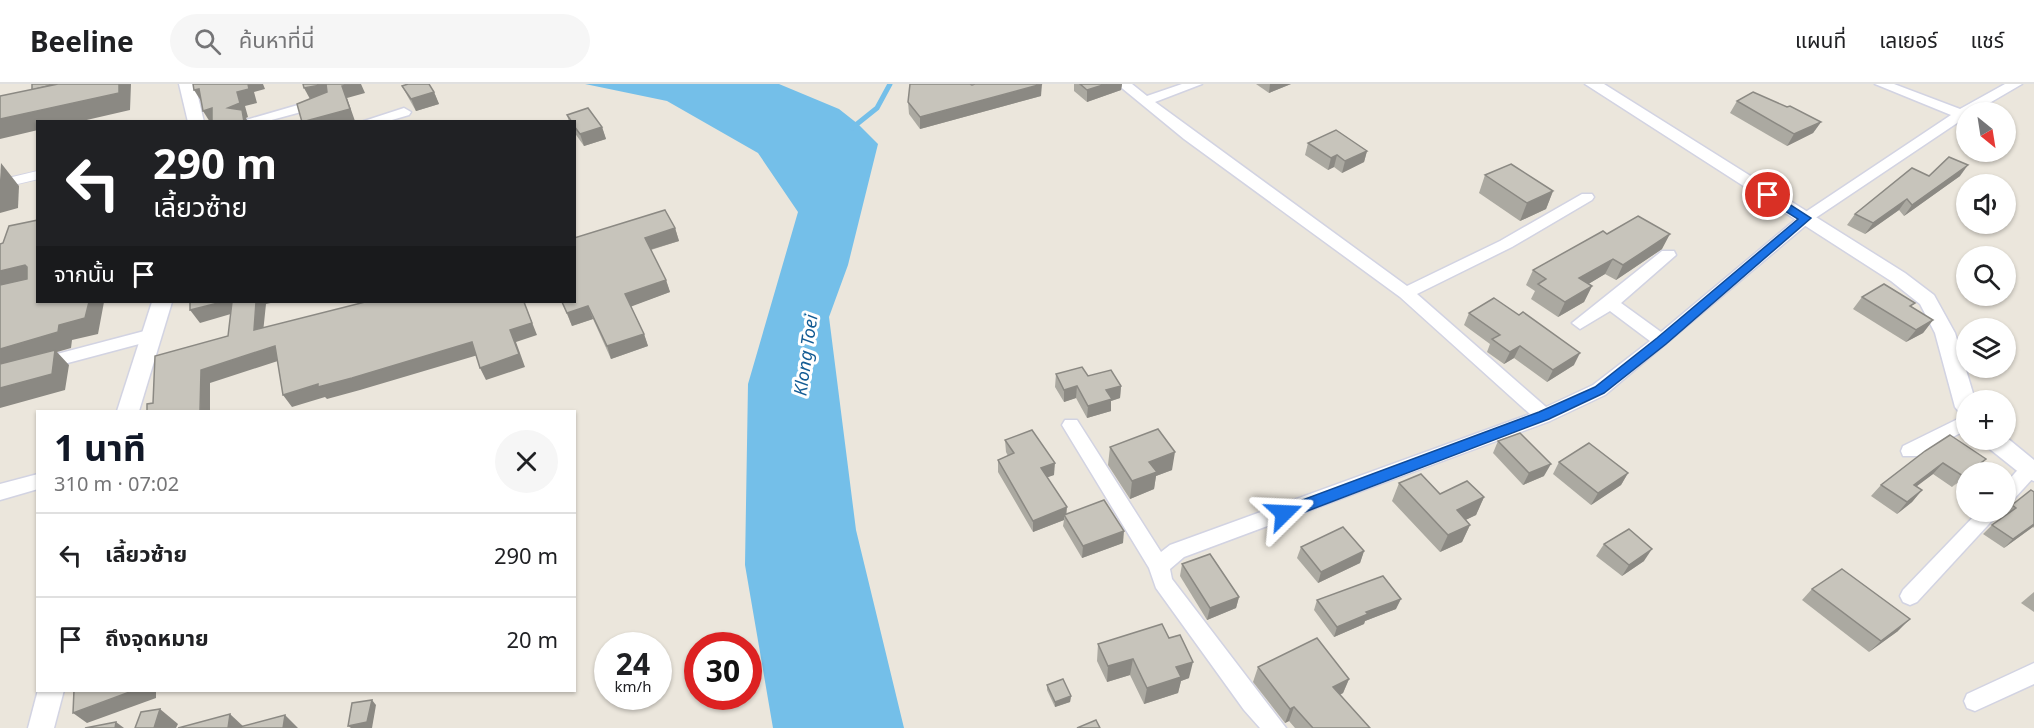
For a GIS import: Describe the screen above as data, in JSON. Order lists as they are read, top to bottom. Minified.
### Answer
{"water":["Klong Toei"],"north":"bottom right","page":{"header":"Beeline","search":"ค้นหาที่นี่","nav":["แผนที่","เลเยอร์","แชร์"],"map_buttons":["+","−"],"turn":["290 m","เลี้ยวซ้าย"],"then":"จากนั้น","heading":["1 นาที","310 m · 07:02"],"list":[{"name":"เลี้ยวซ้าย","value":"290 m"},{"name":"ถึงจุดหมาย","value":"20 m"}],"speed":"24 km/h","limit":"30"}}
